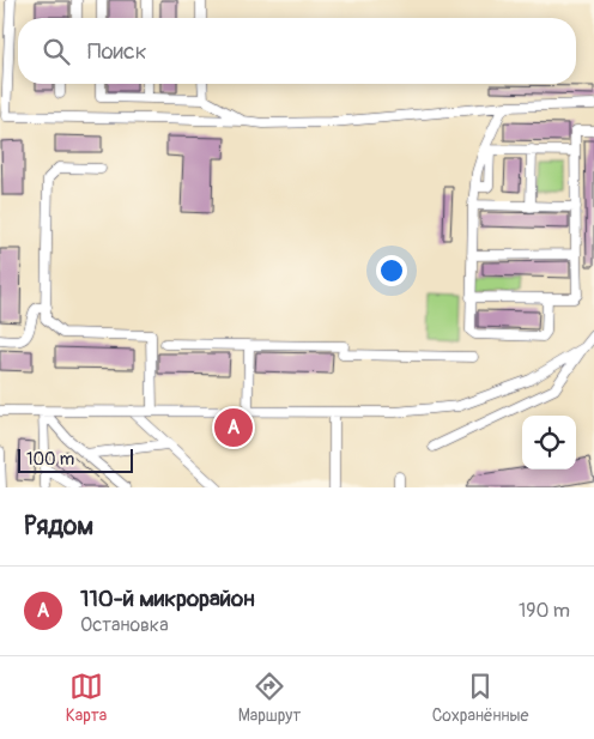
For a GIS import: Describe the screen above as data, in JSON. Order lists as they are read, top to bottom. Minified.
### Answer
{"scale_bar":"100 m","page":{"search":"Поиск","pins":"A","scale":"100 m","heading":"Рядом","list":[{"mark":"A","name":"110-й микрорайон","note":"Остановка","value":"190 m"}],"nav":["Карта","Маршрут","Сохранённые"]}}
